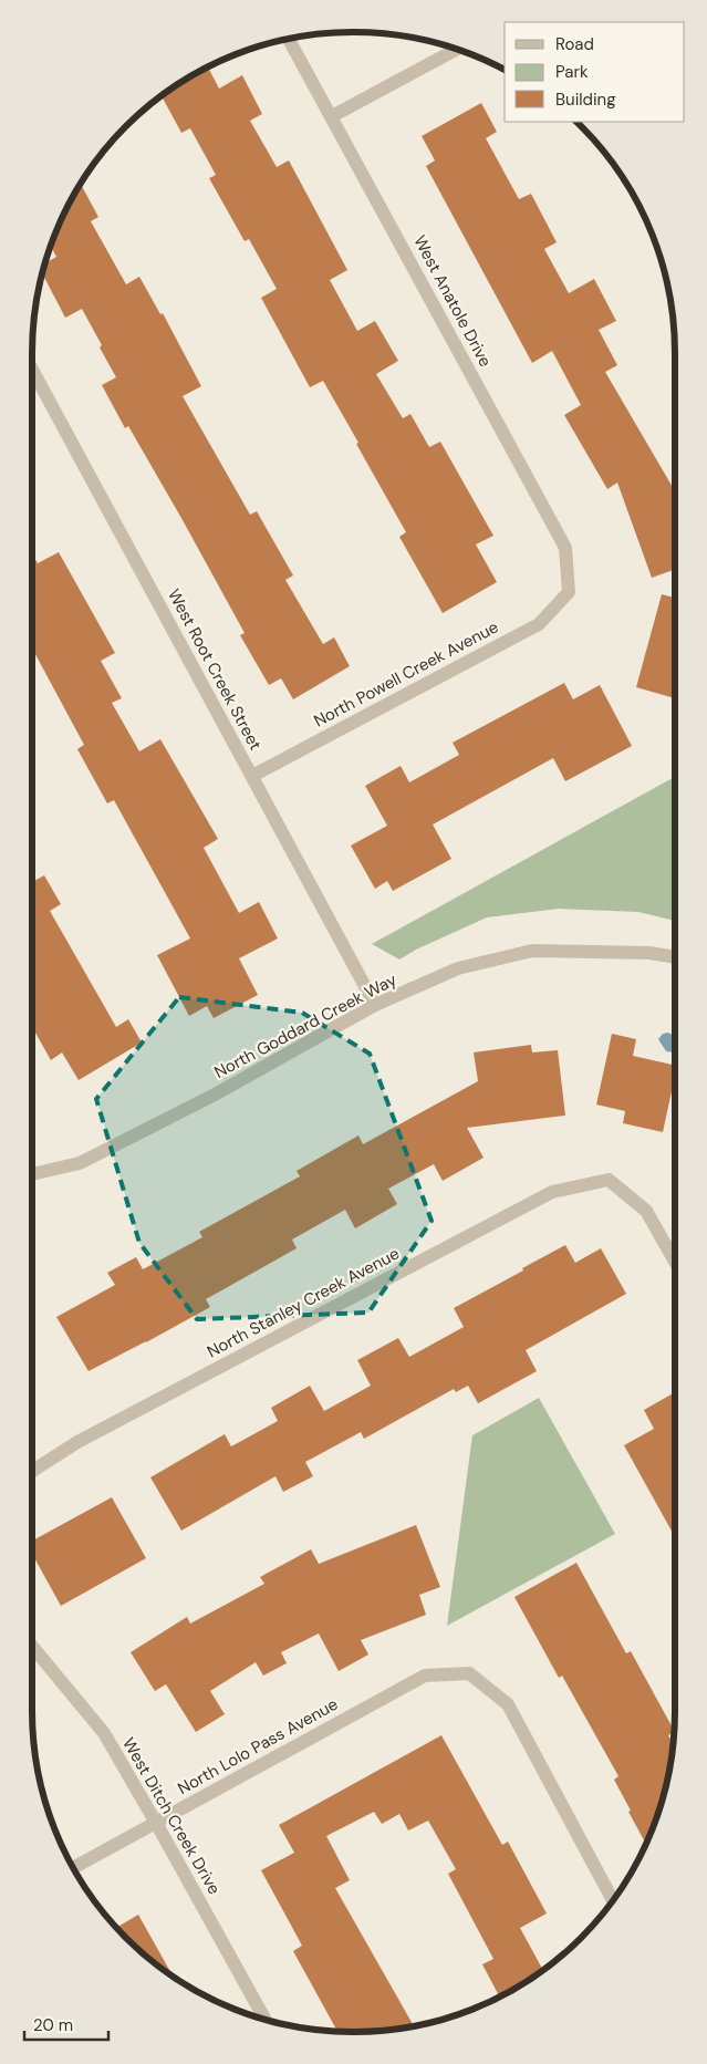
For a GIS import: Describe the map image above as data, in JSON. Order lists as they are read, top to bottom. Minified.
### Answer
{"streets":{"street":["West Anatole Drive","West Root Creek Street","North Powell Creek Avenue","North Goddard Creek Way","North Stanley Creek Avenue","North Lolo Pass Avenue","West Ditch Creek Drive"]},"crossings":[["West Anatole Drive","North Powell Creek Avenue"],["West Root Creek Street","North Powell Creek Avenue"],["West Root Creek Street","North Goddard Creek Way"],["North Lolo Pass Avenue","West Ditch Creek Drive"]],"legend":["Road","Park","Building"],"scale_bar":"20 m"}
